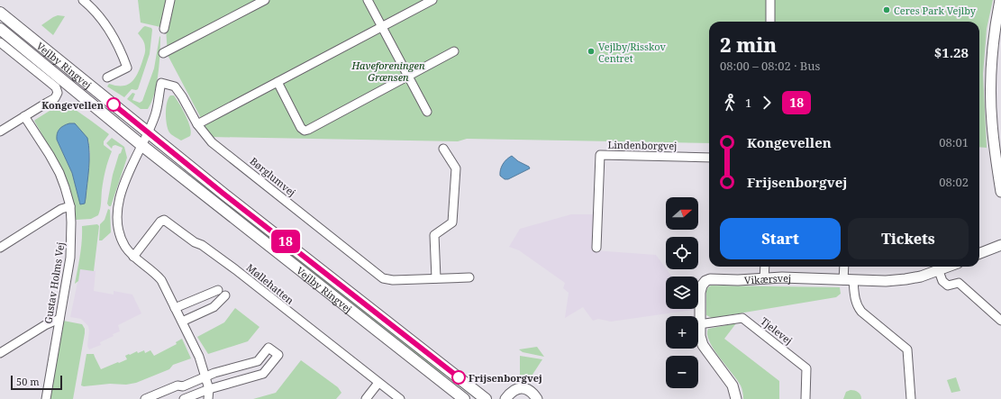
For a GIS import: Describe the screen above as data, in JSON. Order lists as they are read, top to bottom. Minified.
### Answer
{"streets":{"main road":["Vejlby Ringvej"],"street":["Lindenborgvej","Børglumvej","Vikærsvej","Gustav Holms Vej","Møllehatten","Tjelevej"]},"crossings":[["Vejlby Ringvej","Børglumvej"],["Vikærsvej","Tjelevej"]],"parks":["Haveforeningen Grænsen"],"places":["Ceres Park Vejlby","Vejlby/Risskov Centret","Kongevellen","Frijsenborgvej"],"lines":["bus line 18"],"scale_bar":"50 m","north":"right","page":{"on_map":"18","heading":["2 min","08:00 – 08:02 · Bus","$1.28"],"legs":["1","18"],"list":[{"name":"Kongevellen","value":"08:01"},{"name":"Frijsenborgvej","value":"08:02"}],"map_buttons":["+","−"],"buttons":["Start","Tickets"],"scale":"50 m"}}
